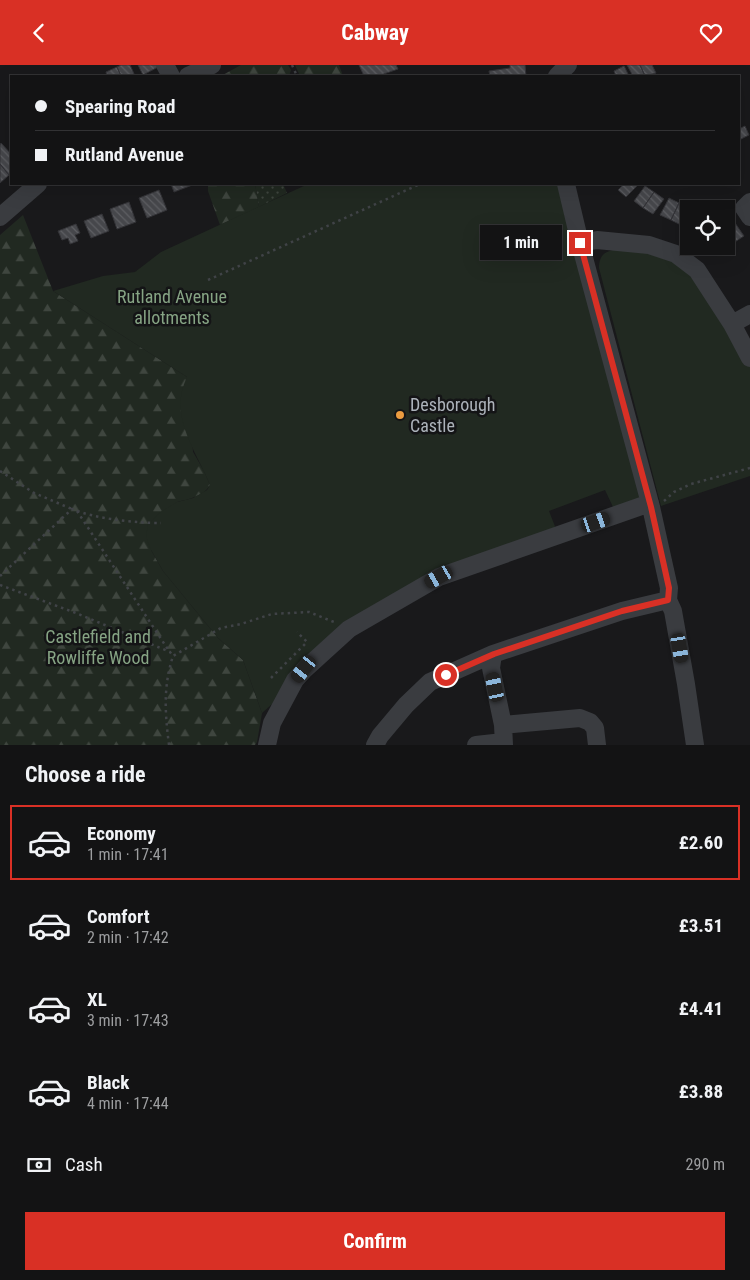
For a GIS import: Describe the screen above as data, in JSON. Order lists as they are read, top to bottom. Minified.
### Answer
{"parks":["Rutland Avenue allotments","Castlefield and Rowliffe Wood"],"places":["Desborough Castle"],"page":{"header":"Cabway","banner":["Spearing Road","Rutland Avenue"],"bubble":"1 min","heading":"Choose a ride","list":[{"name":"Economy","note":"1 min · 17:41","value":"£2.60"},{"name":"Comfort","note":"2 min · 17:42","value":"£3.51"},{"name":"XL","note":"3 min · 17:43","value":"£4.41"},{"name":"Black","note":"4 min · 17:44","value":"£3.88"}],"pay":["Cash","290 m"],"buttons":"Confirm"}}
